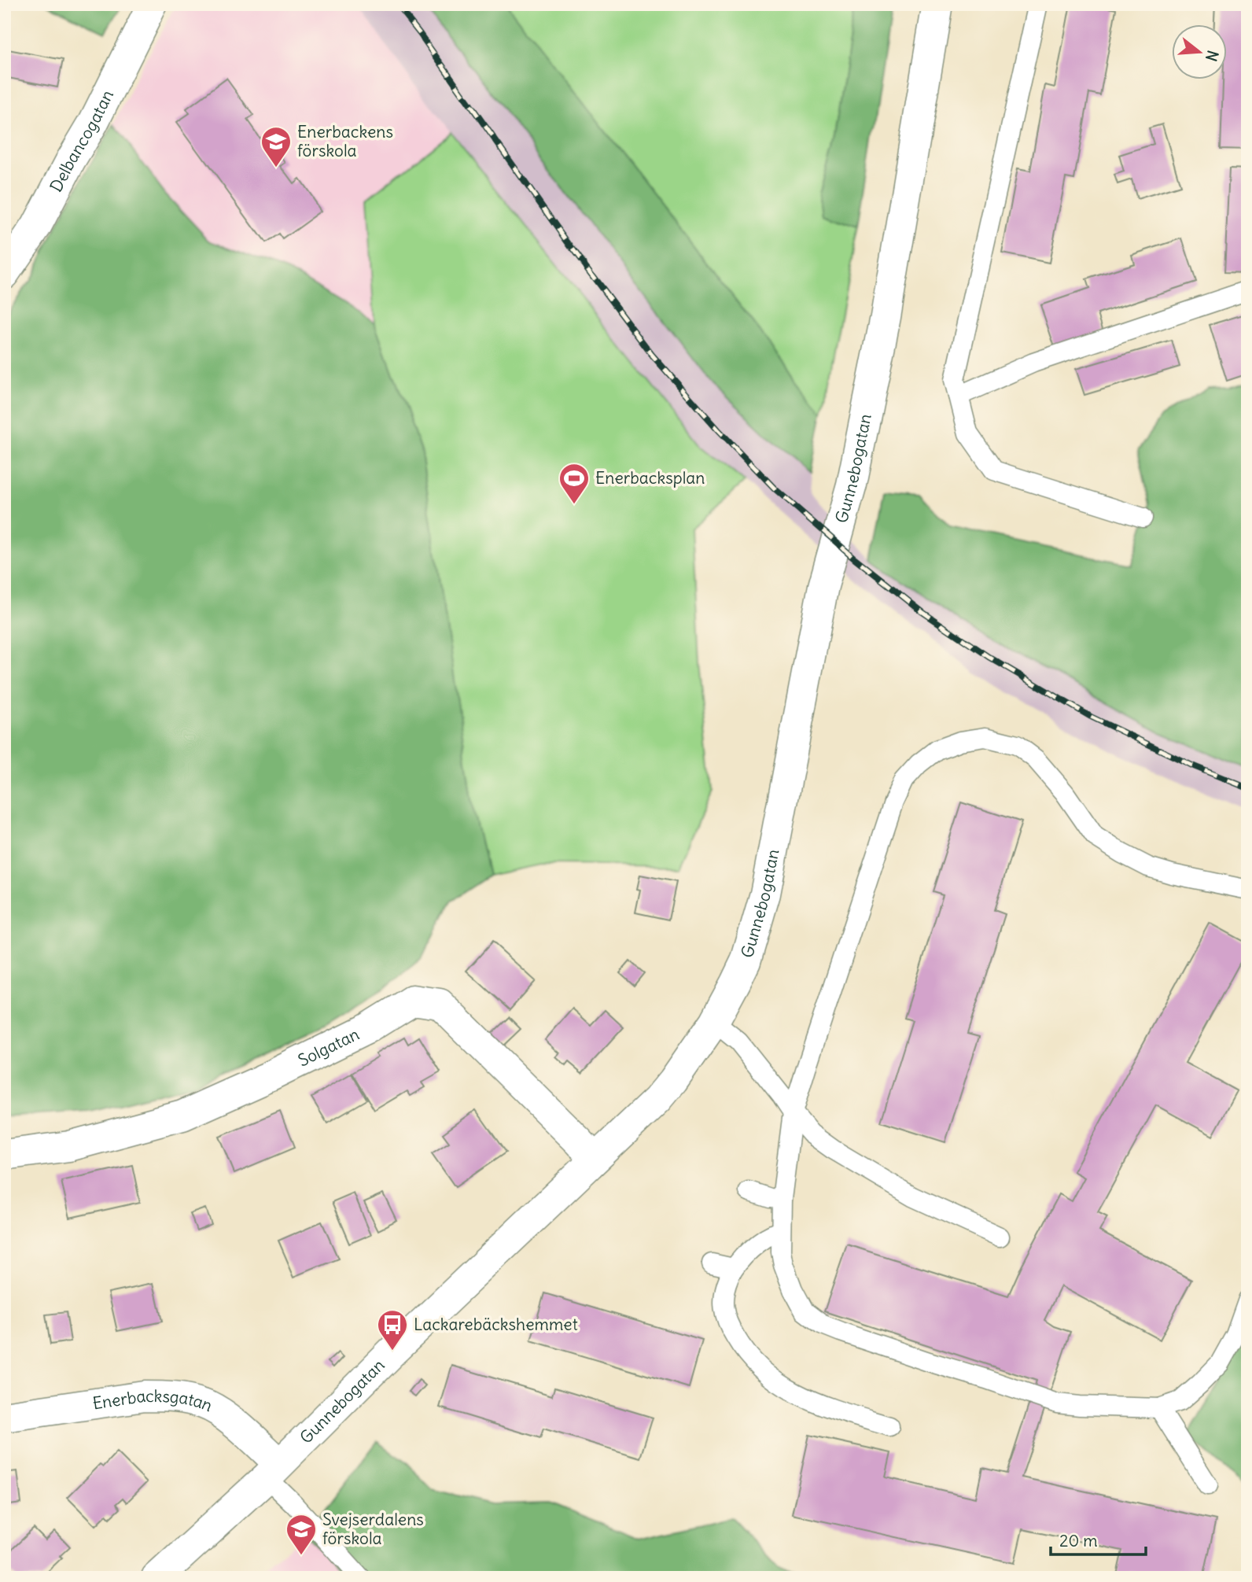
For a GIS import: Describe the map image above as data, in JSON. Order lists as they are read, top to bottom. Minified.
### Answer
{"streets":{"street":["Delbancogatan","Gunnebogatan","Solgatan","Enerbacksgatan"]},"crossings":[["Gunnebogatan","Solgatan"],["Gunnebogatan","Enerbacksgatan"]],"places":{"school or university":["Enerbackens förskola","Svejserdalens förskola"],"sports":["Enerbacksplan"],"bus stop":["Lackarebäckshemmet"]},"scale_bar":"20 m","north":"right"}
